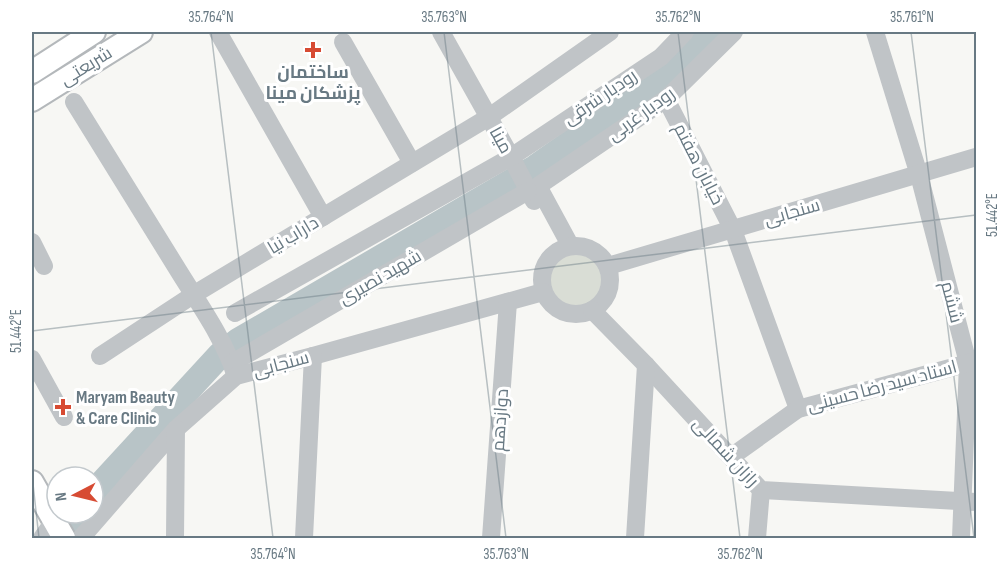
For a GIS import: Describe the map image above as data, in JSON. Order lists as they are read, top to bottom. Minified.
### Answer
{"streets":{"main road":["شریعتی"],"street":["رودبار شرقی","رودبار غربی","مینا","خیابان هفتم","سنجابی","داراب نیا","شهید نصیری","ششم","استاد سید رضا حسینی","دوازدهم","رازان شمالی"]},"crossings":[["رودبار شرقی","مینا"],["رودبار غربی","مینا"],["رودبار غربی","خیابان هفتم"],["رودبار غربی","شهید نصیری"],["مینا","سنجابی"],["مینا","داراب نیا"],["مینا","شهید نصیری"],["مینا","رازان شمالی"],["خیابان هفتم","سنجابی"],["خیابان هفتم","استاد سید رضا حسینی"],["سنجابی","شهید نصیری"],["سنجابی","ششم"],["سنجابی","دوازدهم"],["سنجابی","رازان شمالی"],["ششم","استاد سید رضا حسینی"],["ششم","رازان شمالی"],["استاد سید رضا حسینی","رازان شمالی"]],"places":{"health":["ساختمان پزشكان مينا","Maryam Beauty & Care Clinic"]},"north":"left","coordinates":["35.764°N","35.763°N","35.762°N","35.761°N","51.442°E"]}
